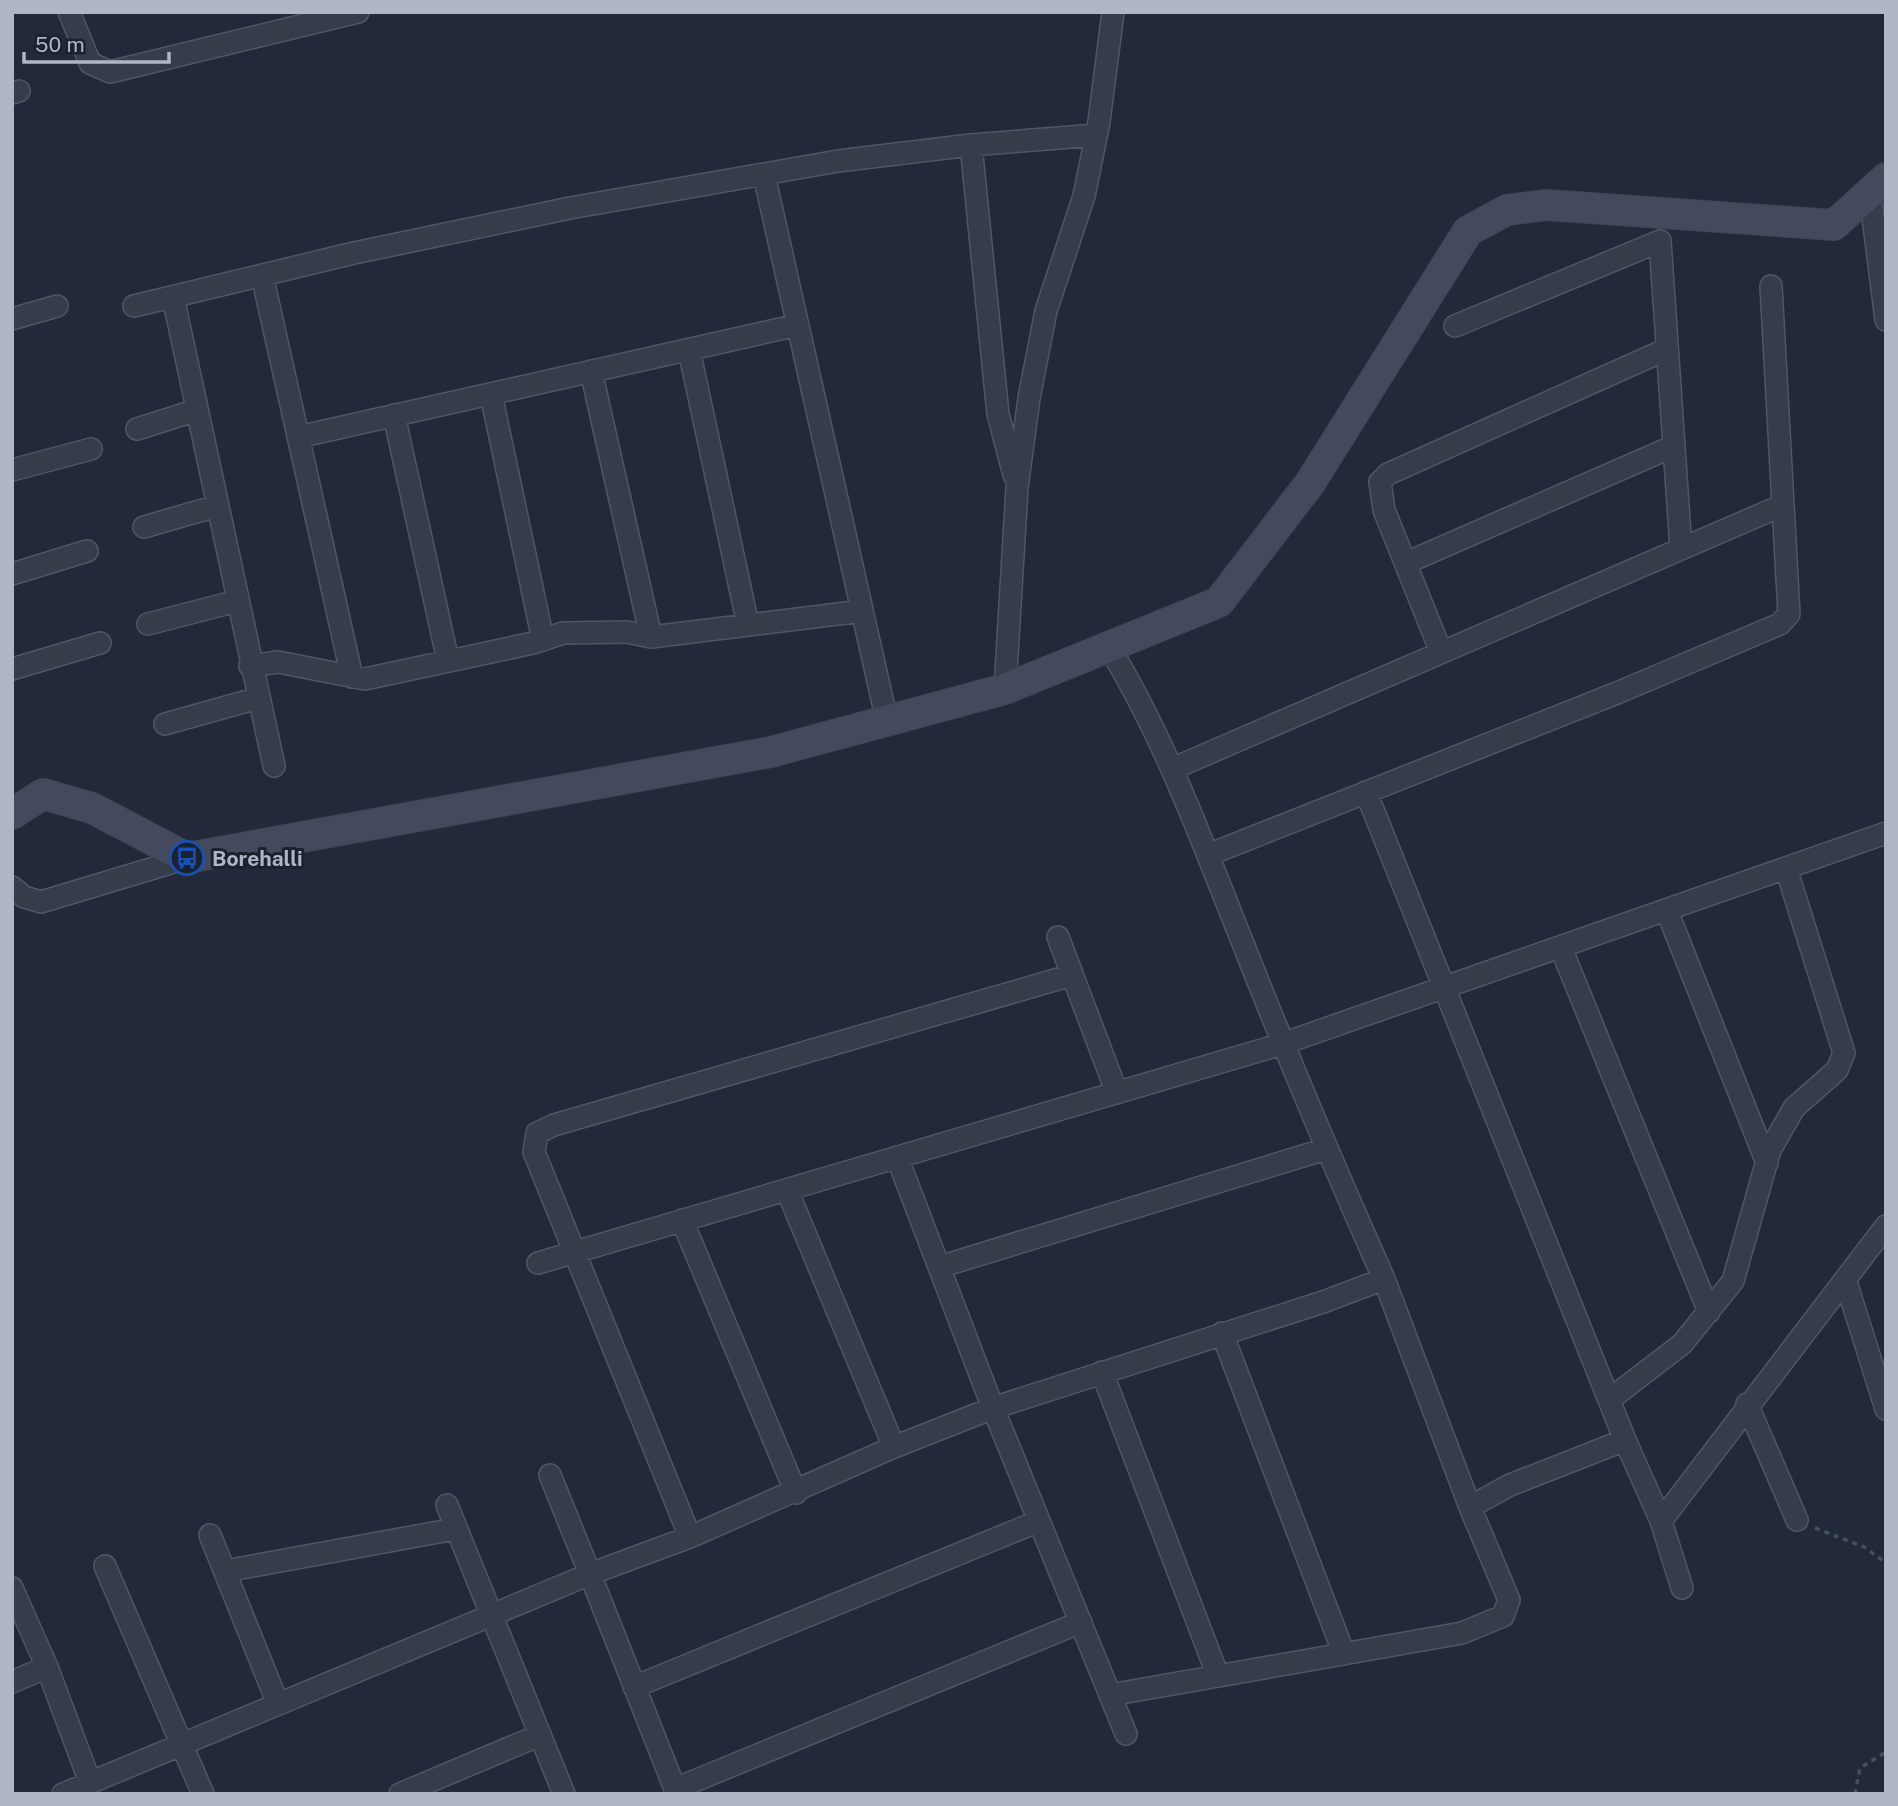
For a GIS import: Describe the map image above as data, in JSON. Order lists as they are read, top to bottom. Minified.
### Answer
{"places":{"bus stop":["Borehalli"]},"scale_bar":"50 m"}
